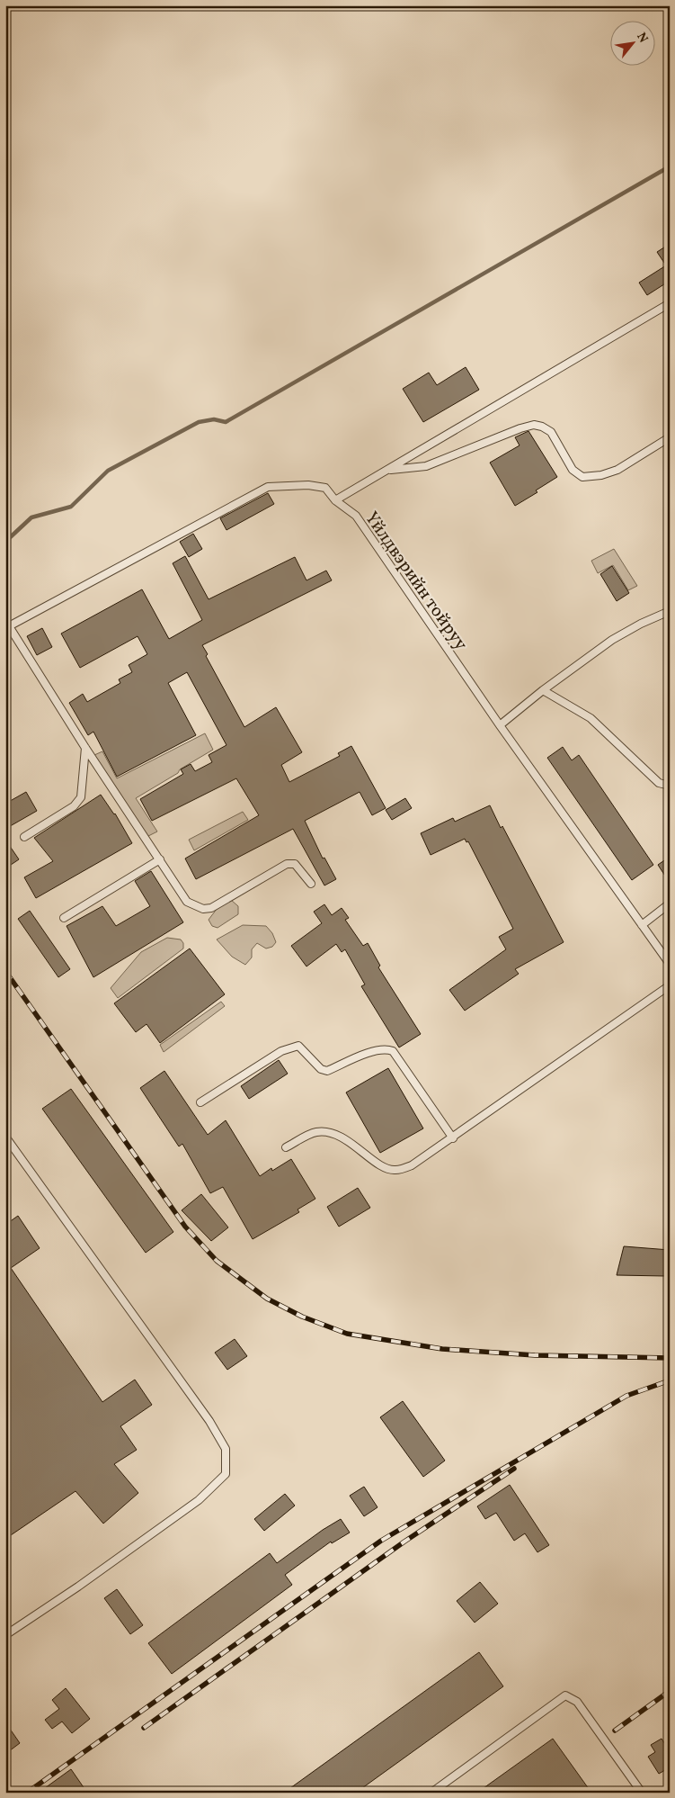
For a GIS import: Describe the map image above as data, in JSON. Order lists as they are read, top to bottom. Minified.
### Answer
{"streets":{"lane":["Үйлдвэрийн тойруу"]},"north":"top right"}
